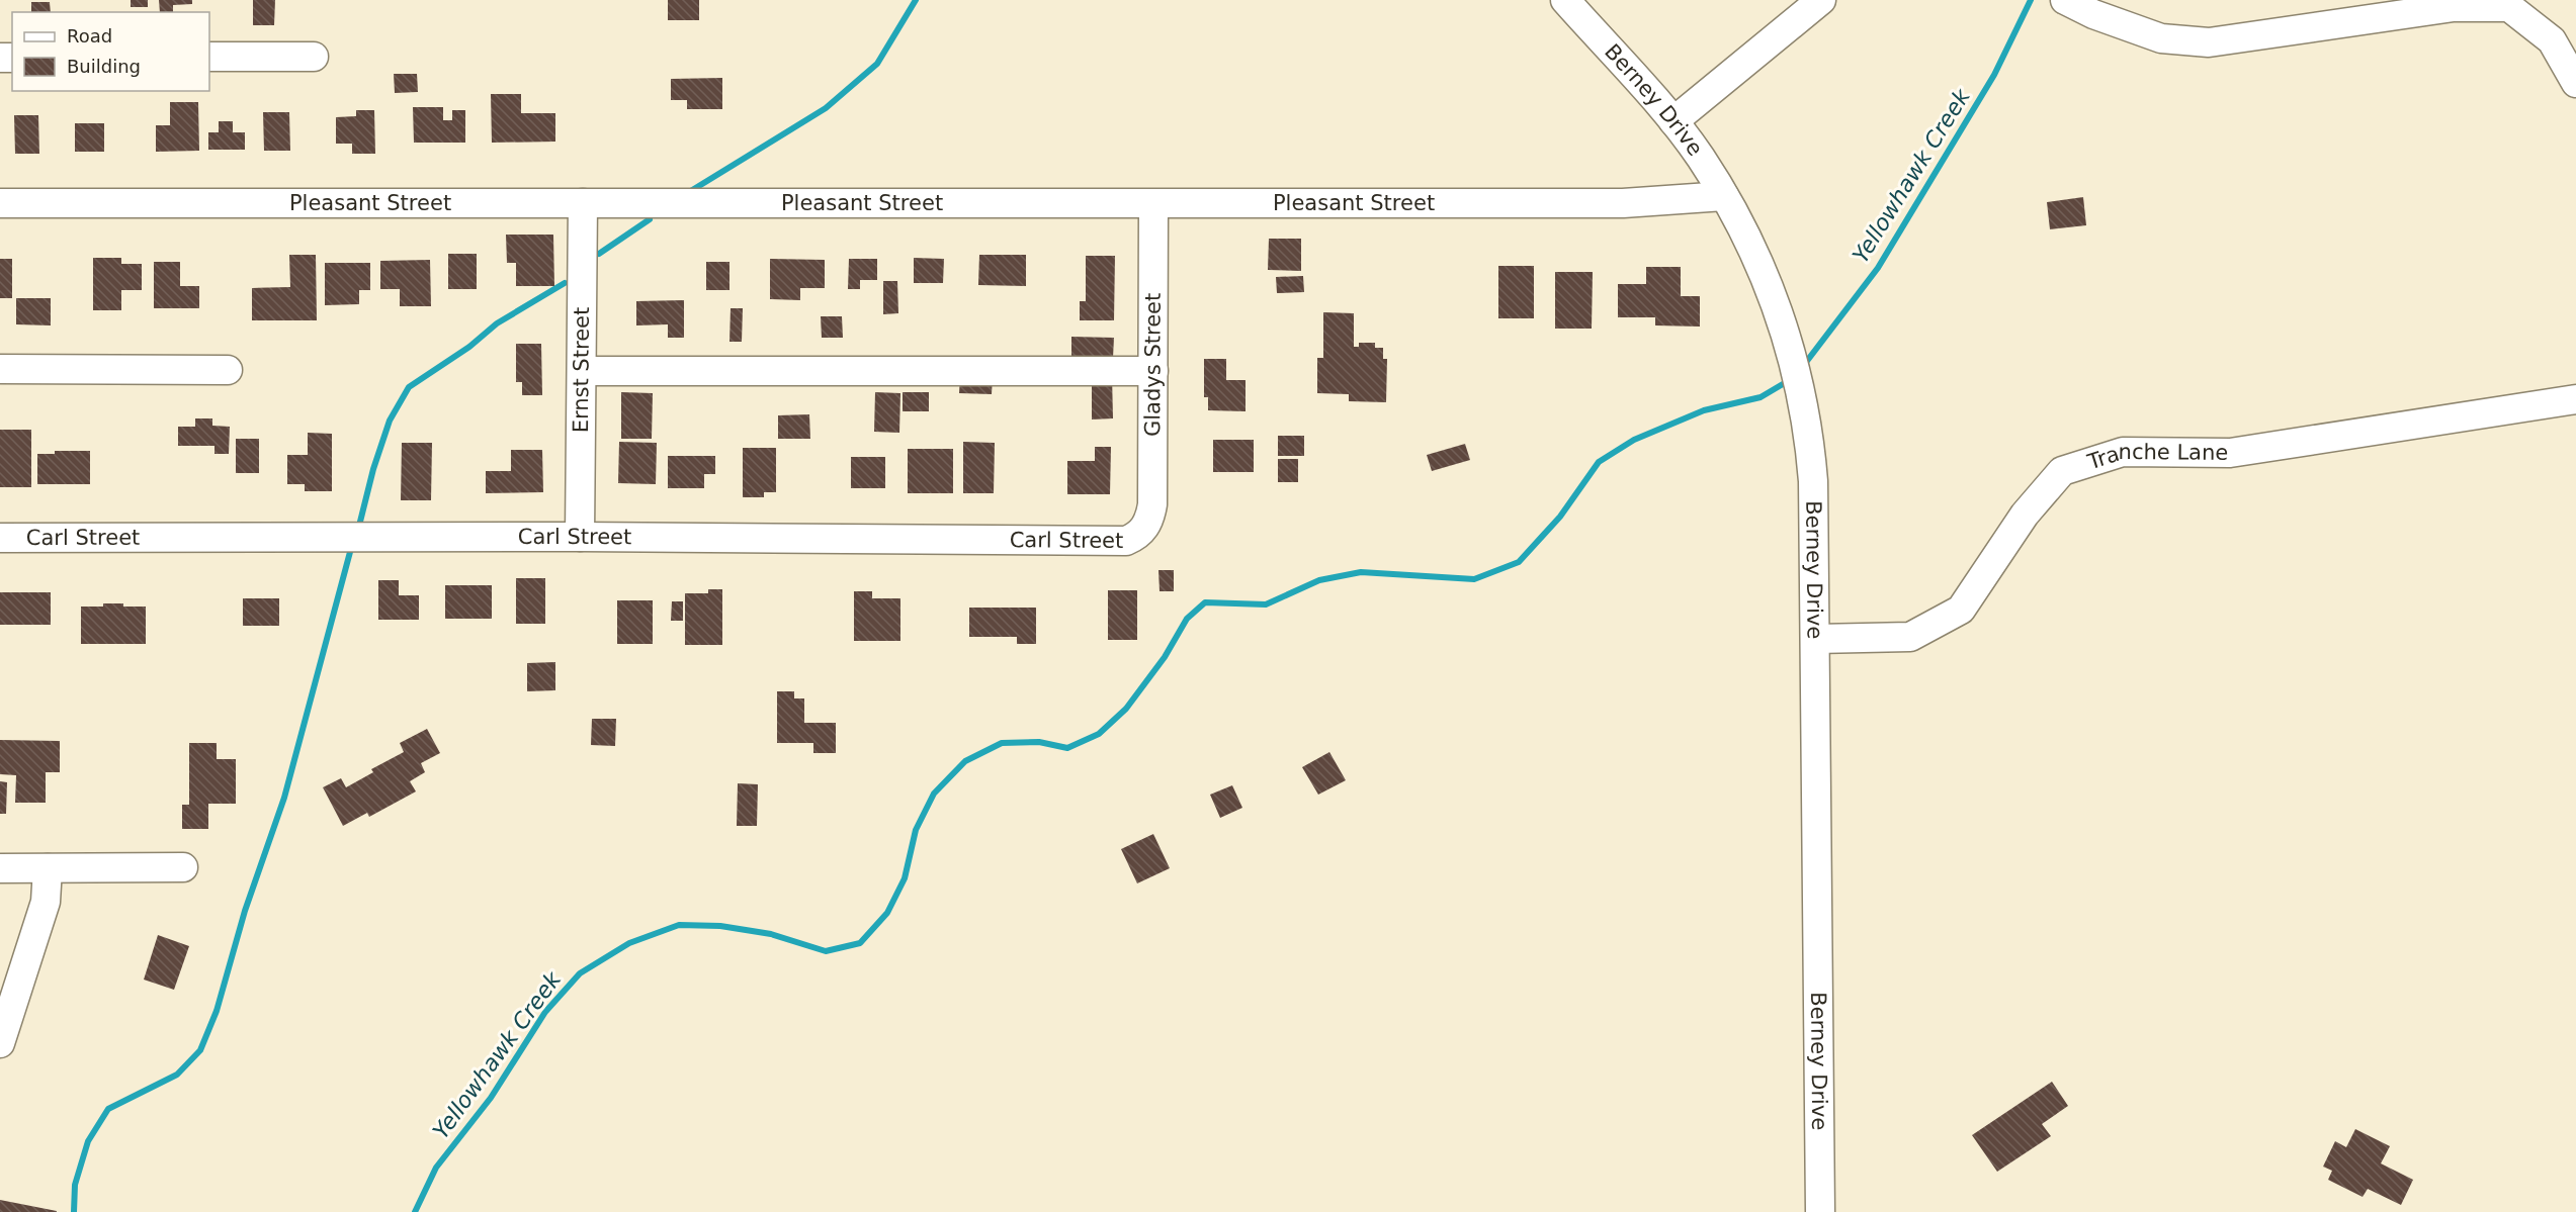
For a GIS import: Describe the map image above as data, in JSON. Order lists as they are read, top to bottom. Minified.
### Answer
{"streets":{"street":["Berney Drive","Pleasant Street","Gladys Street","Ernst Street","Tranche Lane","Carl Street"]},"crossings":[["Berney Drive","Pleasant Street"],["Berney Drive","Tranche Lane"],["Pleasant Street","Gladys Street"],["Pleasant Street","Ernst Street"],["Gladys Street","Carl Street"],["Ernst Street","Carl Street"]],"water":["Yellowhawk Creek"],"legend":["Road","Building"]}
